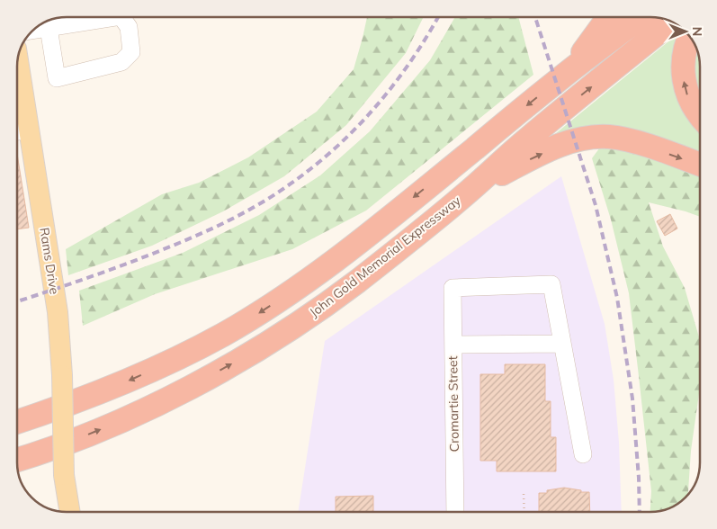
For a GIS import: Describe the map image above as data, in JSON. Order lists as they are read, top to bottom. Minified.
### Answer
{"streets":{"highway":["John Gold Memorial Expressway"],"main road":["Rams Drive"],"street":["Cromartie Street"]},"north":"right"}
